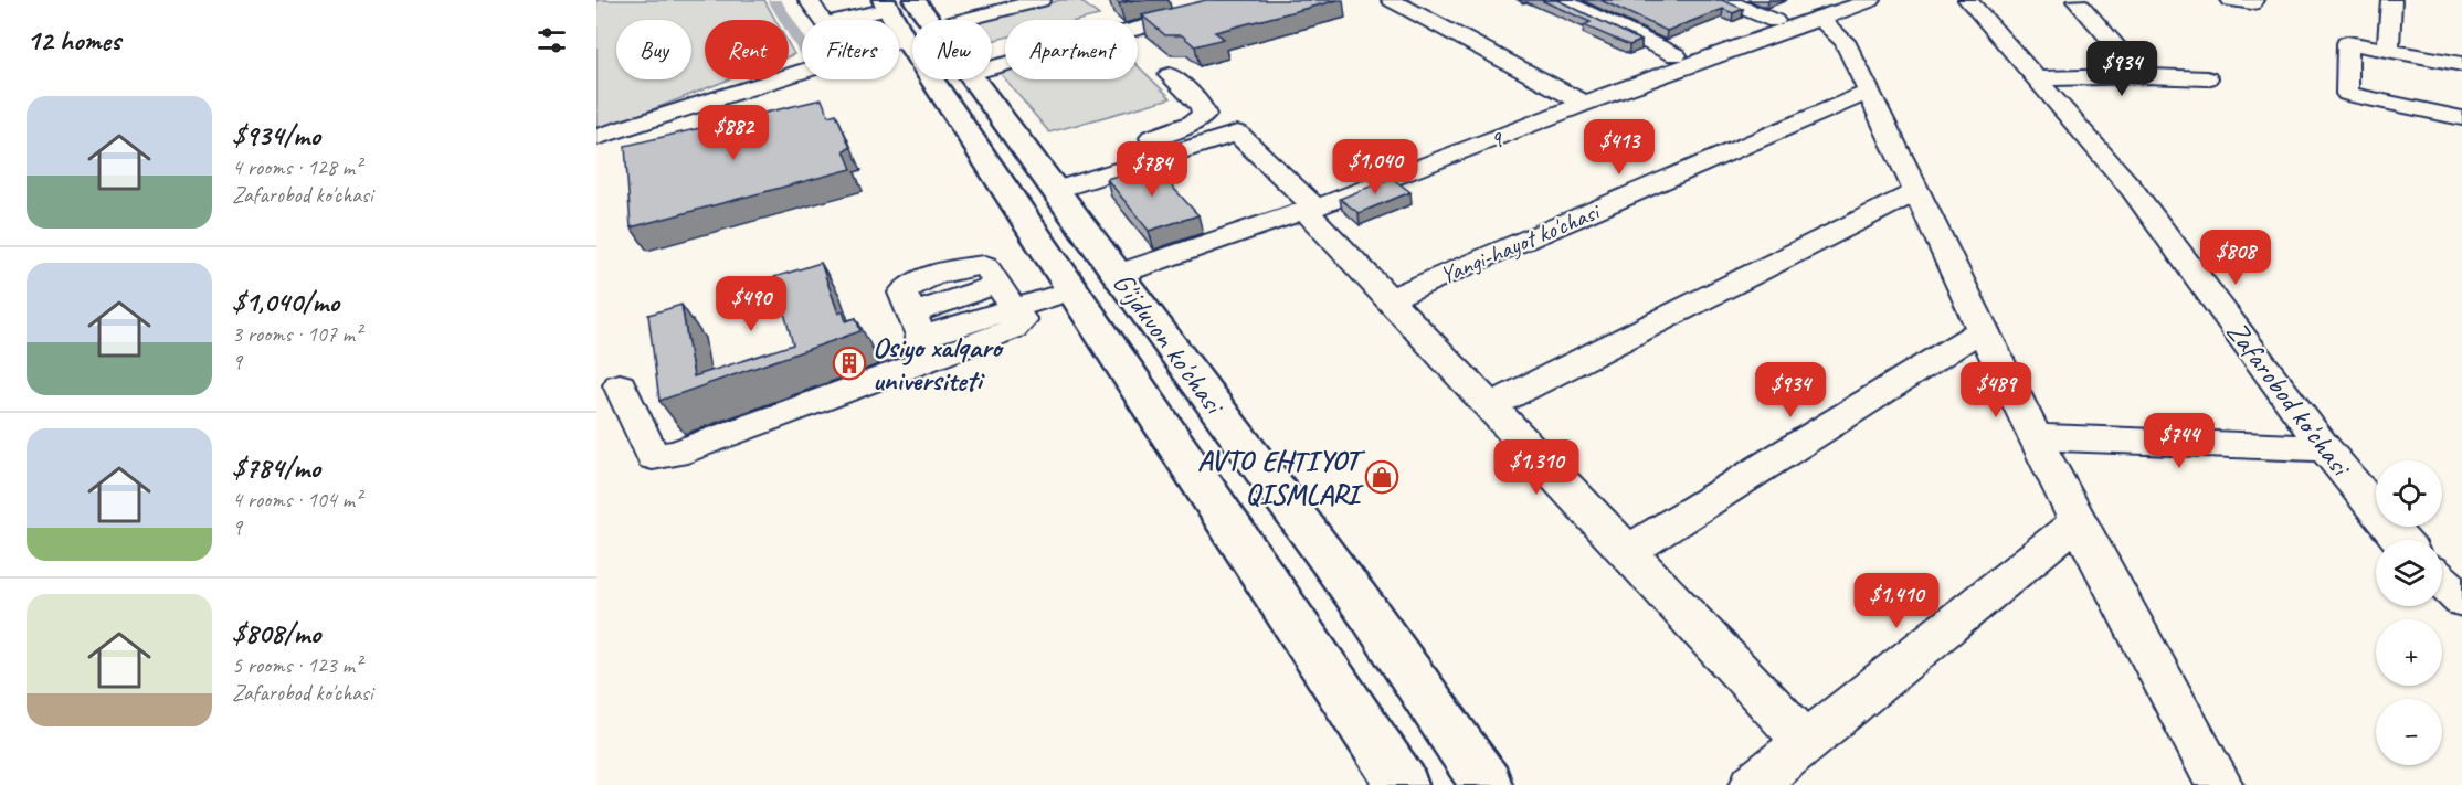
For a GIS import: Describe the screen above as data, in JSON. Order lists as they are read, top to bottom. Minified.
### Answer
{"streets":{"main road":["G'ijduvon ko'chasi"],"street":["9","Yangi-hayot ko'chasi","Zafarobod ko'chasi"]},"crossings":[["9","G'ijduvon ko'chasi"]],"places":{"building":["Osiyo xalqaro universiteti"],"shop":["AVTO EHTIYOT QISMLARI"]},"page":{"heading":"12 homes","chip":["Buy","Rent","Filters","New","Apartment"],"price":["$934","$882","$413","$1,040","$784","$808","$490","$934","$489","$744","$1,310","$1,410"],"list":[{"name":"$934/mo","note":"4 rooms · 128 m² · Zafarobod ko'chasi"},{"name":"$1,040/mo","note":"3 rooms · 107 m² · 9"},{"name":"$784/mo","note":"4 rooms · 104 m² · 9"},{"name":"$808/mo","note":"5 rooms · 123 m² · Zafarobod ko'chasi"}],"map_buttons":["+","−"]}}
